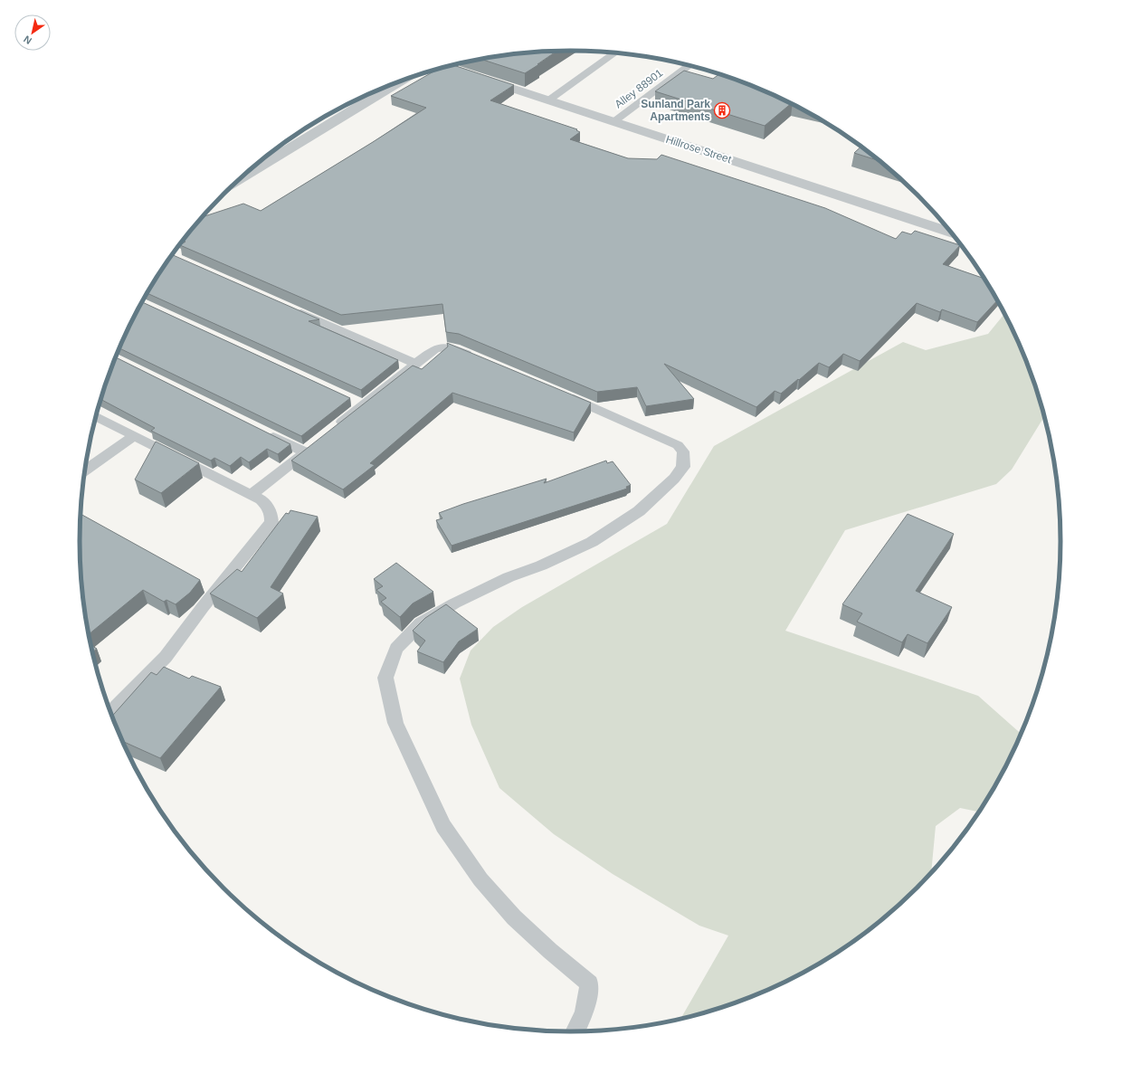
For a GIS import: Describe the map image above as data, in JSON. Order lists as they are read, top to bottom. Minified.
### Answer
{"streets":{"street":["Hillrose Street"],"lane":["Alley 88901"]},"crossings":[["Alley 88901","Hillrose Street"]],"places":{"building":["Sunland Park Apartments"]},"north":"bottom left"}
